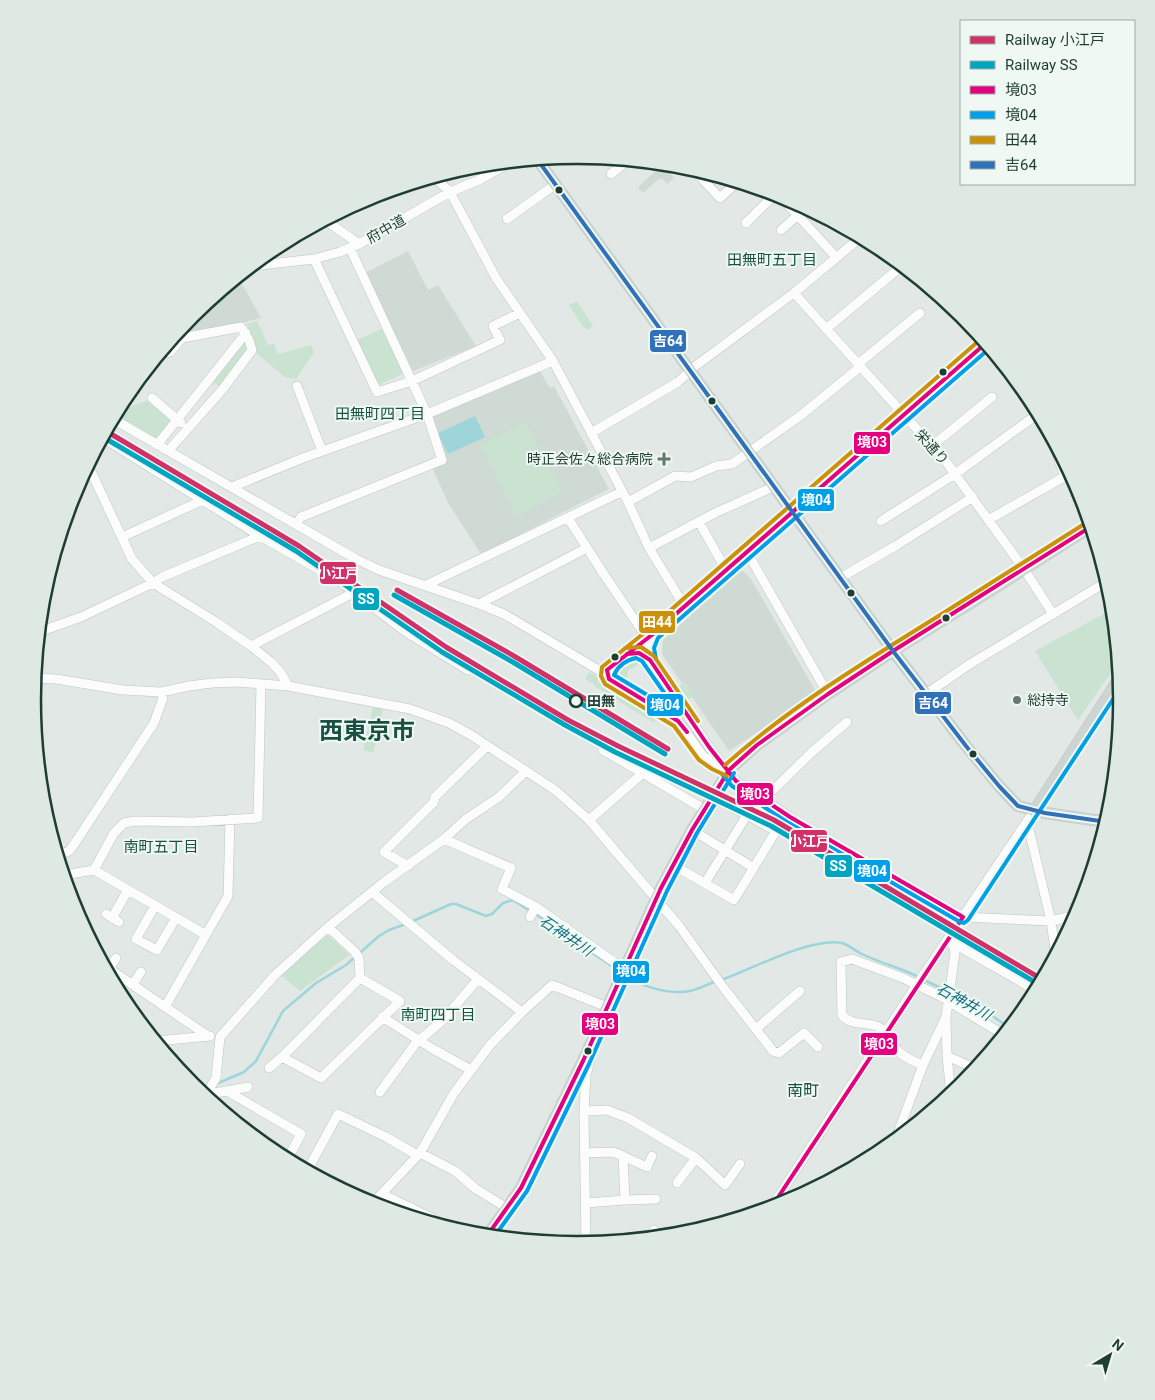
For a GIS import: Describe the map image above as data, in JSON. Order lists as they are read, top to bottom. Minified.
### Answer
{"streets":{"street":["府中道","栄通り"]},"districts":["田無町五丁目","田無町四丁目","西東京市","南町五丁目","南町四丁目","南町"],"water":["石神井川"],"places":{"health":["時正会佐々総合病院"],"other":["総持寺","田無"]},"lines":["transit line 吉64","transit line 田44","transit line 境03","transit line 境04","rail line 小江戸","rail line SS"],"legend":["Railway 小江戸","Railway SS","境03","境04","田44","吉64"],"north":"top right"}
